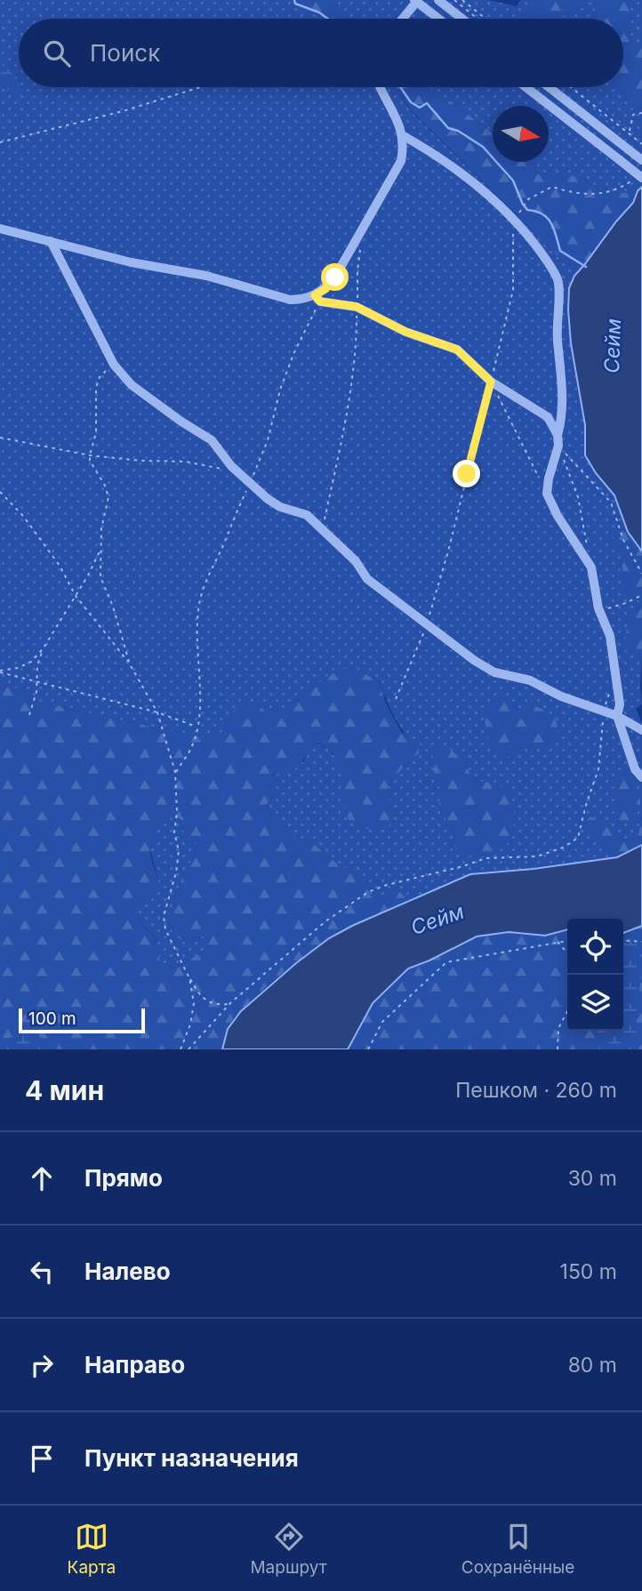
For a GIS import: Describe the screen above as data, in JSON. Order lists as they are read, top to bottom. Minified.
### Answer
{"water":["Сейм"],"scale_bar":"100 m","north":"right","page":{"search":"Поиск","scale":"100 m","heading":["4 мин","Пешком · 260 m"],"list":[["Прямо","30 m"],["Налево","150 m"],["Направо","80 m"],"Пункт назначения"],"nav":["Карта","Маршрут","Сохранённые"]}}
